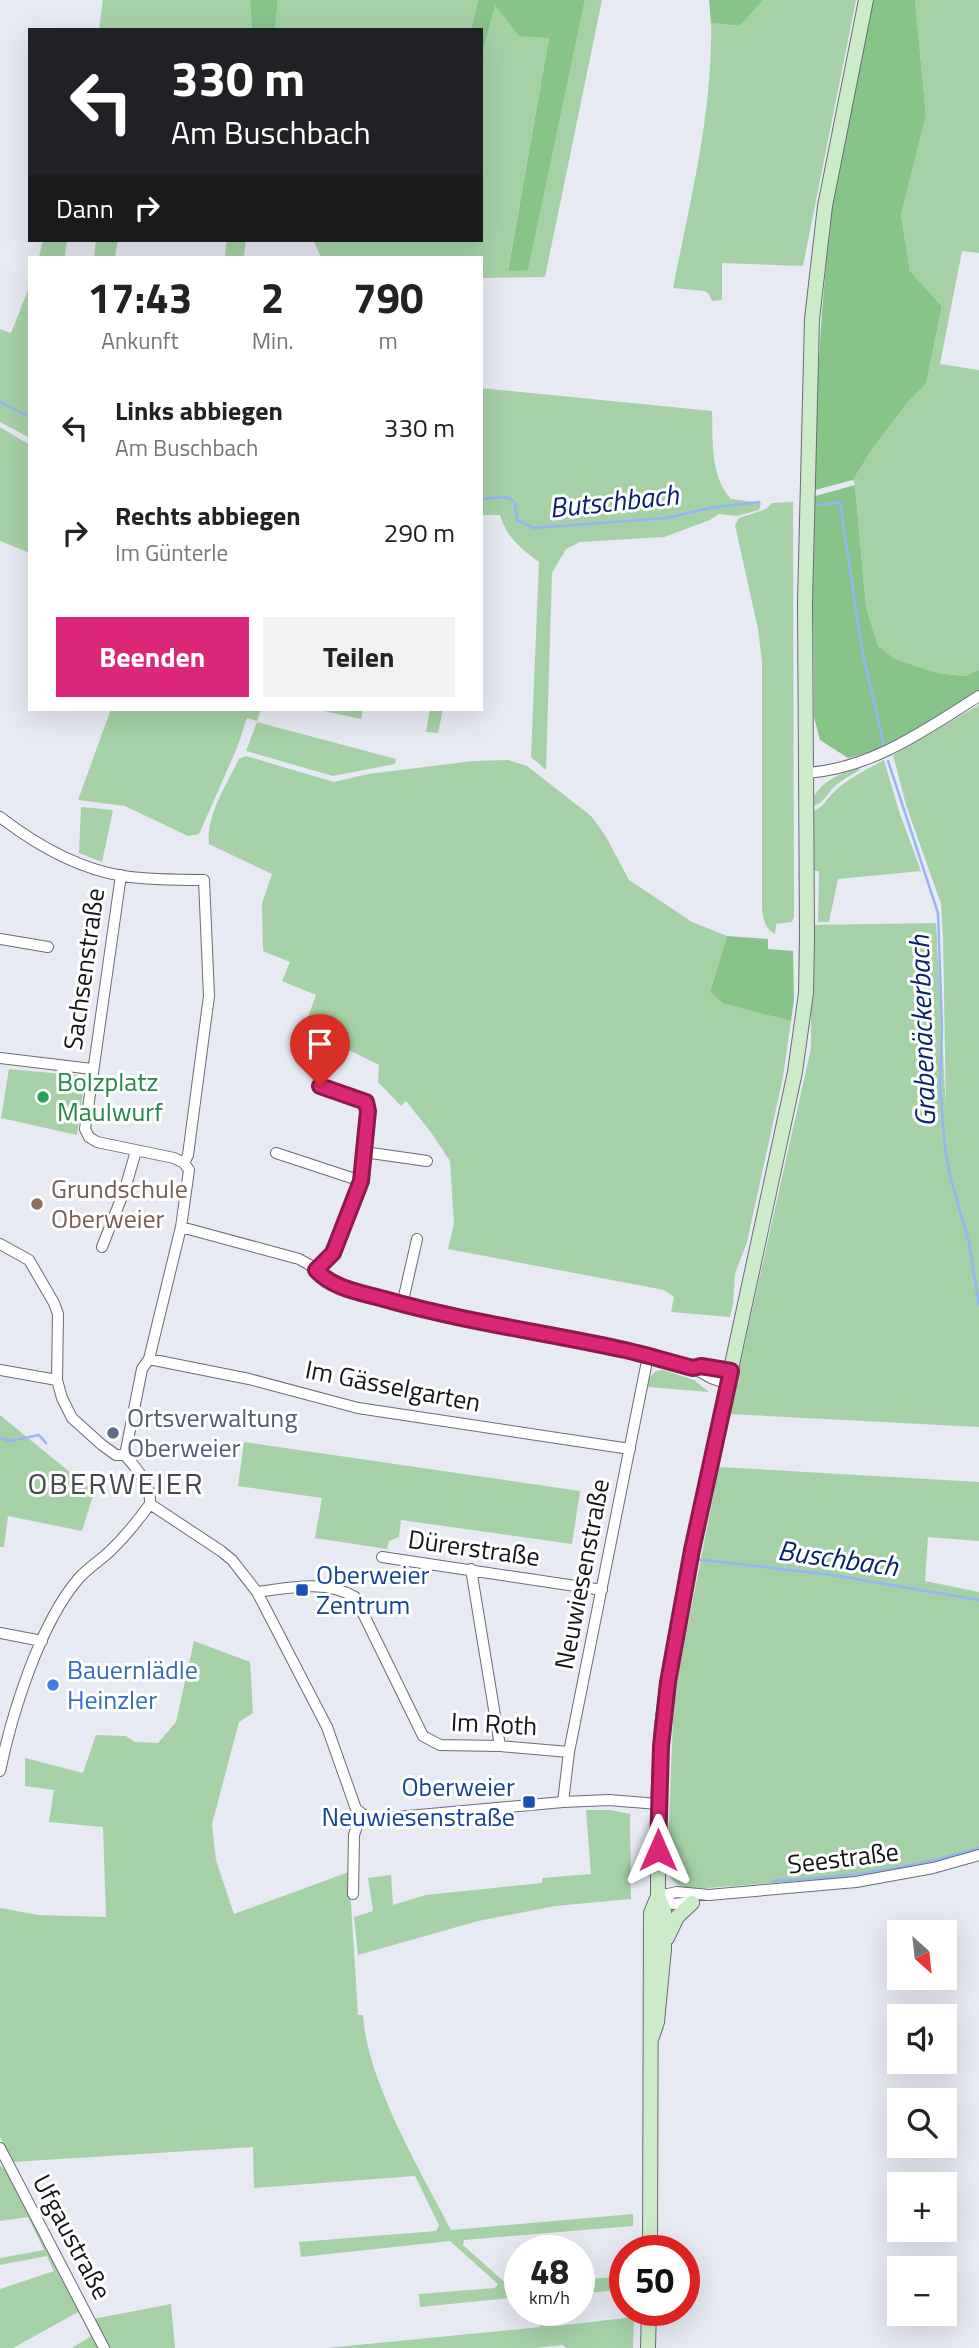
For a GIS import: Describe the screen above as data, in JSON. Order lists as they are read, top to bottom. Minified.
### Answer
{"streets":{"street":["Sachsenstraße","Im Gässelgarten","Dürerstraße","Neuwiesenstraße","Im Roth","Seestraße","Ufgaustraße"]},"crossings":[["Im Gässelgarten","Neuwiesenstraße"],["Dürerstraße","Neuwiesenstraße"],["Neuwiesenstraße","Im Roth"]],"districts":["OBERWEIER"],"water":["Butschbach","Grabenäckerbach","Buschbach"],"places":{"other":["Bolzplatz Maulwurf","Grundschule Oberweier","Ortsverwaltung Oberweier","Bauernlädle Heinzler"],"transit":["Oberweier Zentrum","Oberweier Neuwiesenstraße"]},"north":"bottom right","page":{"turn":["330 m","Am Buschbach"],"then":"Dann","eta":["17:43","Ankunft","2","Min.","790","m"],"list":[{"name":"Links abbiegen","note":"Am Buschbach","value":"330 m"},{"name":"Rechts abbiegen","note":"Im Günterle","value":"290 m"}],"buttons":["Beenden","Teilen"],"map_buttons":["+","−"],"speed":"48 km/h","limit":"50"}}
